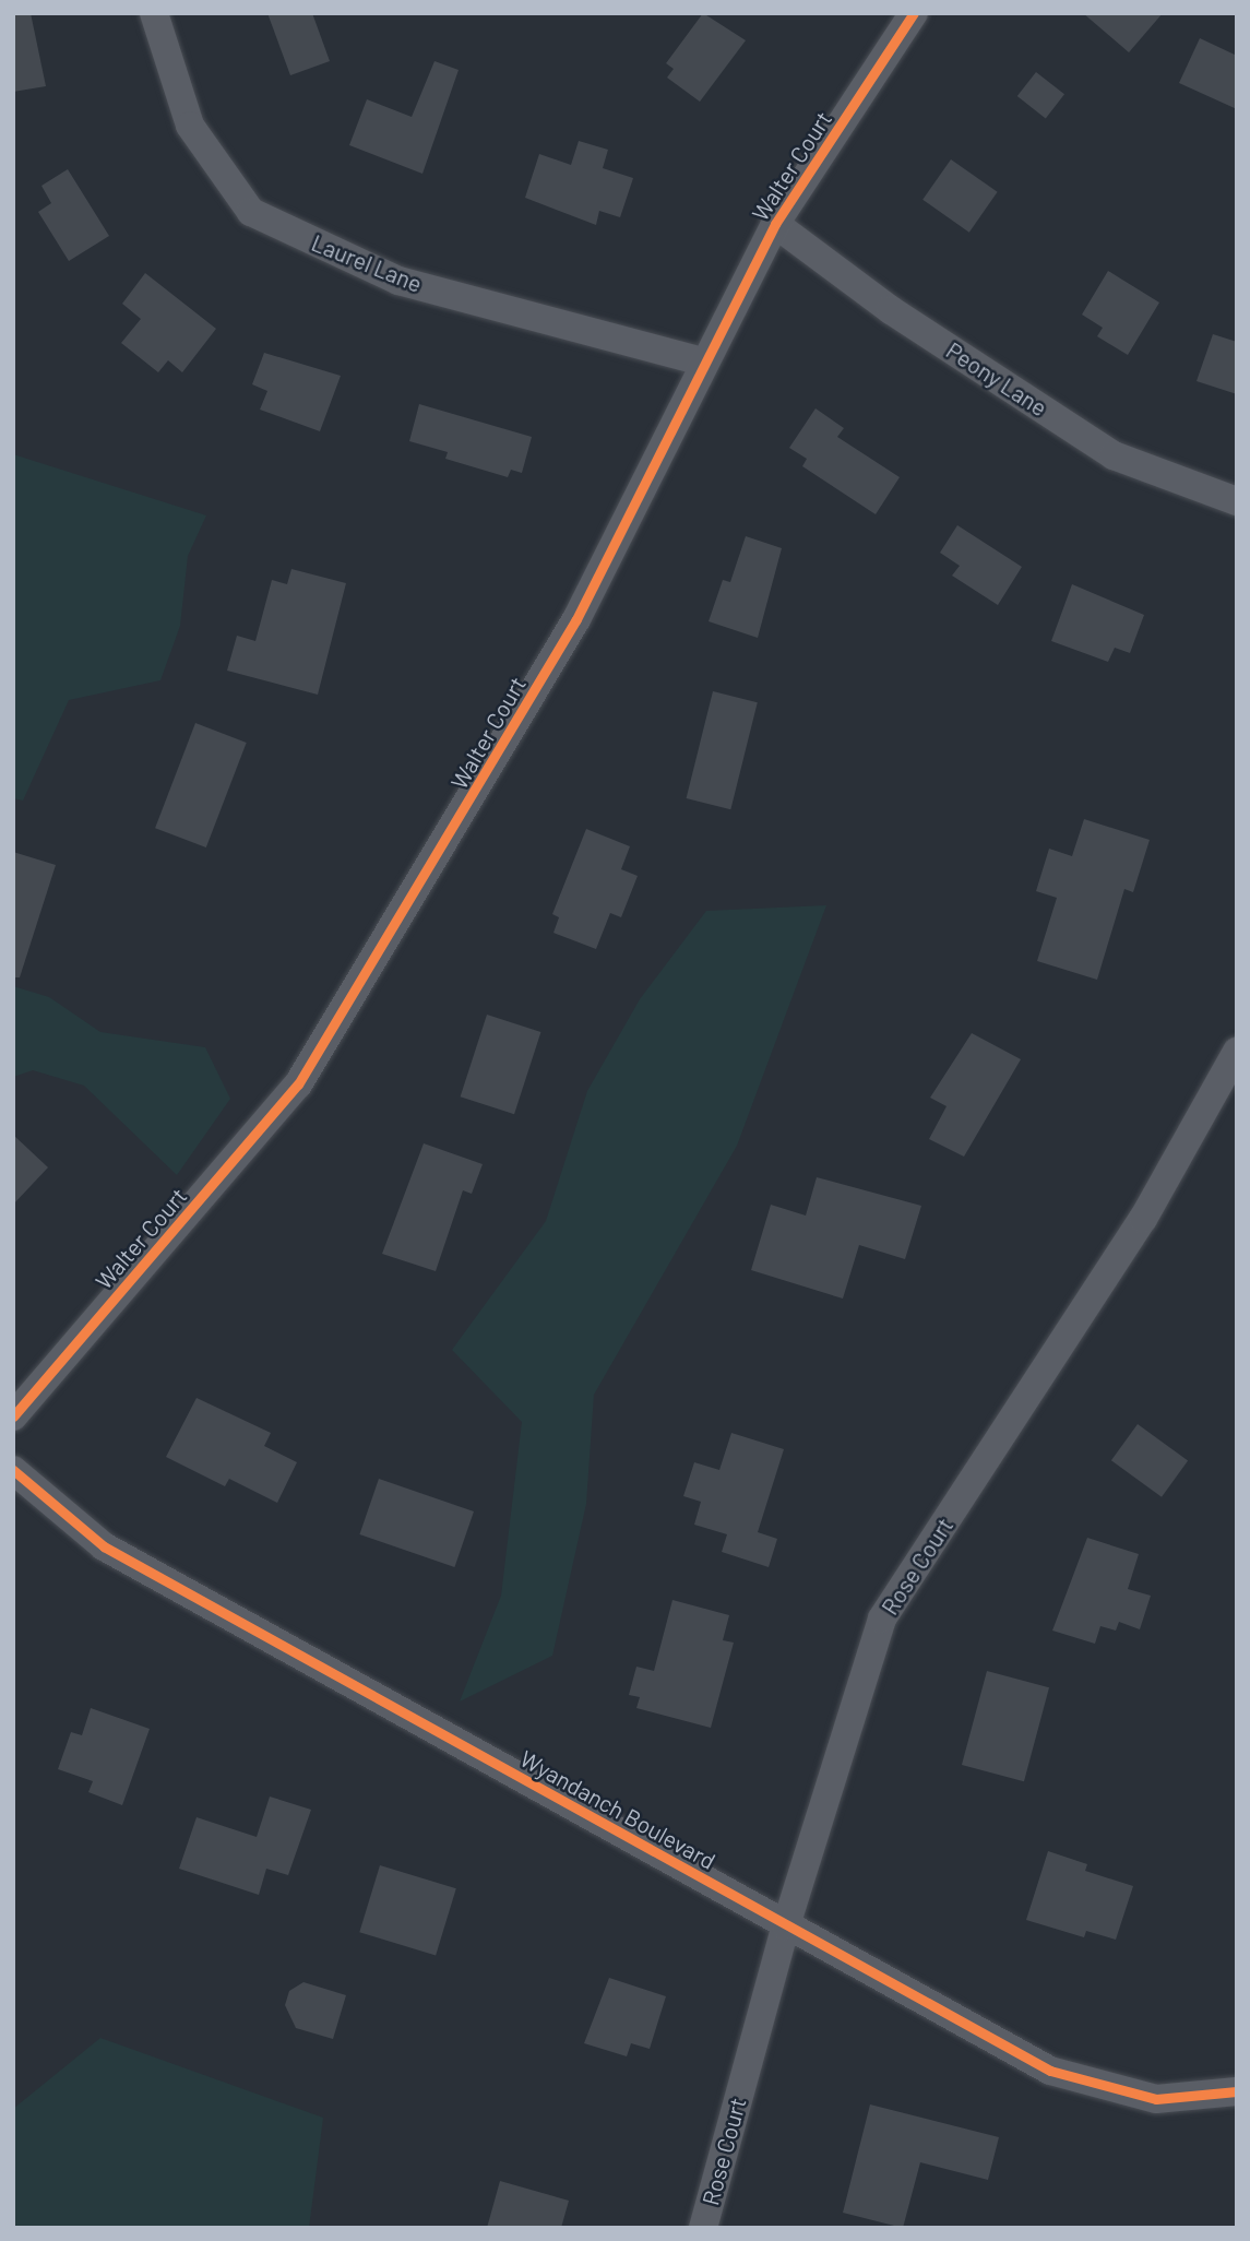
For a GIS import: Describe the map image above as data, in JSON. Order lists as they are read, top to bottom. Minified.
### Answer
{"streets":{"street":["Walter Court","Laurel Lane","Peony Lane","Rose Court","Wyandanch Boulevard"]},"crossings":[["Walter Court","Laurel Lane"],["Walter Court","Peony Lane"],["Rose Court","Wyandanch Boulevard"]]}
